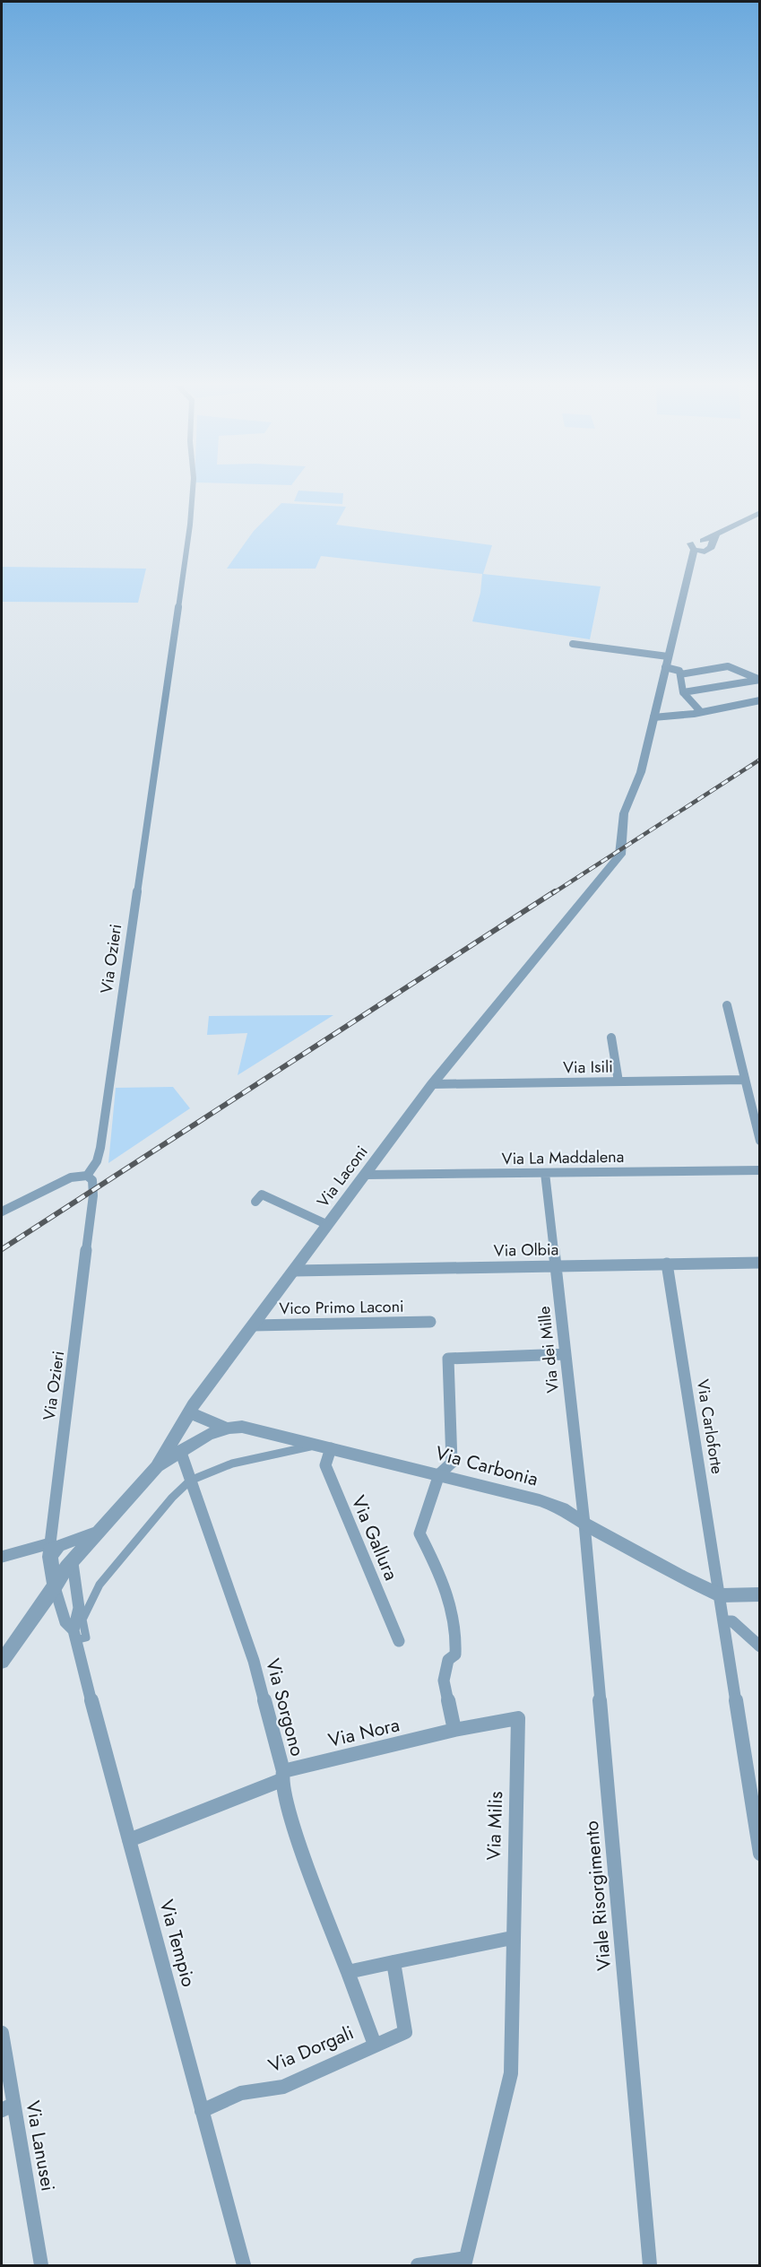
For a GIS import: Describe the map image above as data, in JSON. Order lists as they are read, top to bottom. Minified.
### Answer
{"streets":{"street":["Via Ozieri","Via Isili","Via La Maddalena","Via Laconi","Via Olbia","Vico Primo Laconi","Via dei Mille","Via Carloforte","Via Carbonia","Via Gallura","Via Sorgono","Via Nora","Via Milis","Viale Risorgimento","Via Tempio","Via Dorgali","Via Lanusei"]},"crossings":[["Via Ozieri","Via Laconi"],["Via Ozieri","Via Tempio"],["Via Isili","Via Laconi"],["Via La Maddalena","Via Laconi"],["Via La Maddalena","Via dei Mille"],["Via Laconi","Via Olbia"],["Via Laconi","Vico Primo Laconi"],["Via Laconi","Via Carbonia"],["Via Laconi","Via Tempio"],["Via Olbia","Via dei Mille"],["Via Olbia","Via Carloforte"],["Via dei Mille","Via Carbonia"],["Via dei Mille","Viale Risorgimento"],["Via Carloforte","Via Carbonia"],["Via Carbonia","Via Gallura"],["Via Carbonia","Via Sorgono"],["Via Carbonia","Viale Risorgimento"],["Via Sorgono","Via Nora"],["Via Sorgono","Via Dorgali"],["Via Nora","Via Milis"],["Via Nora","Via Tempio"],["Via Tempio","Via Dorgali"]]}
